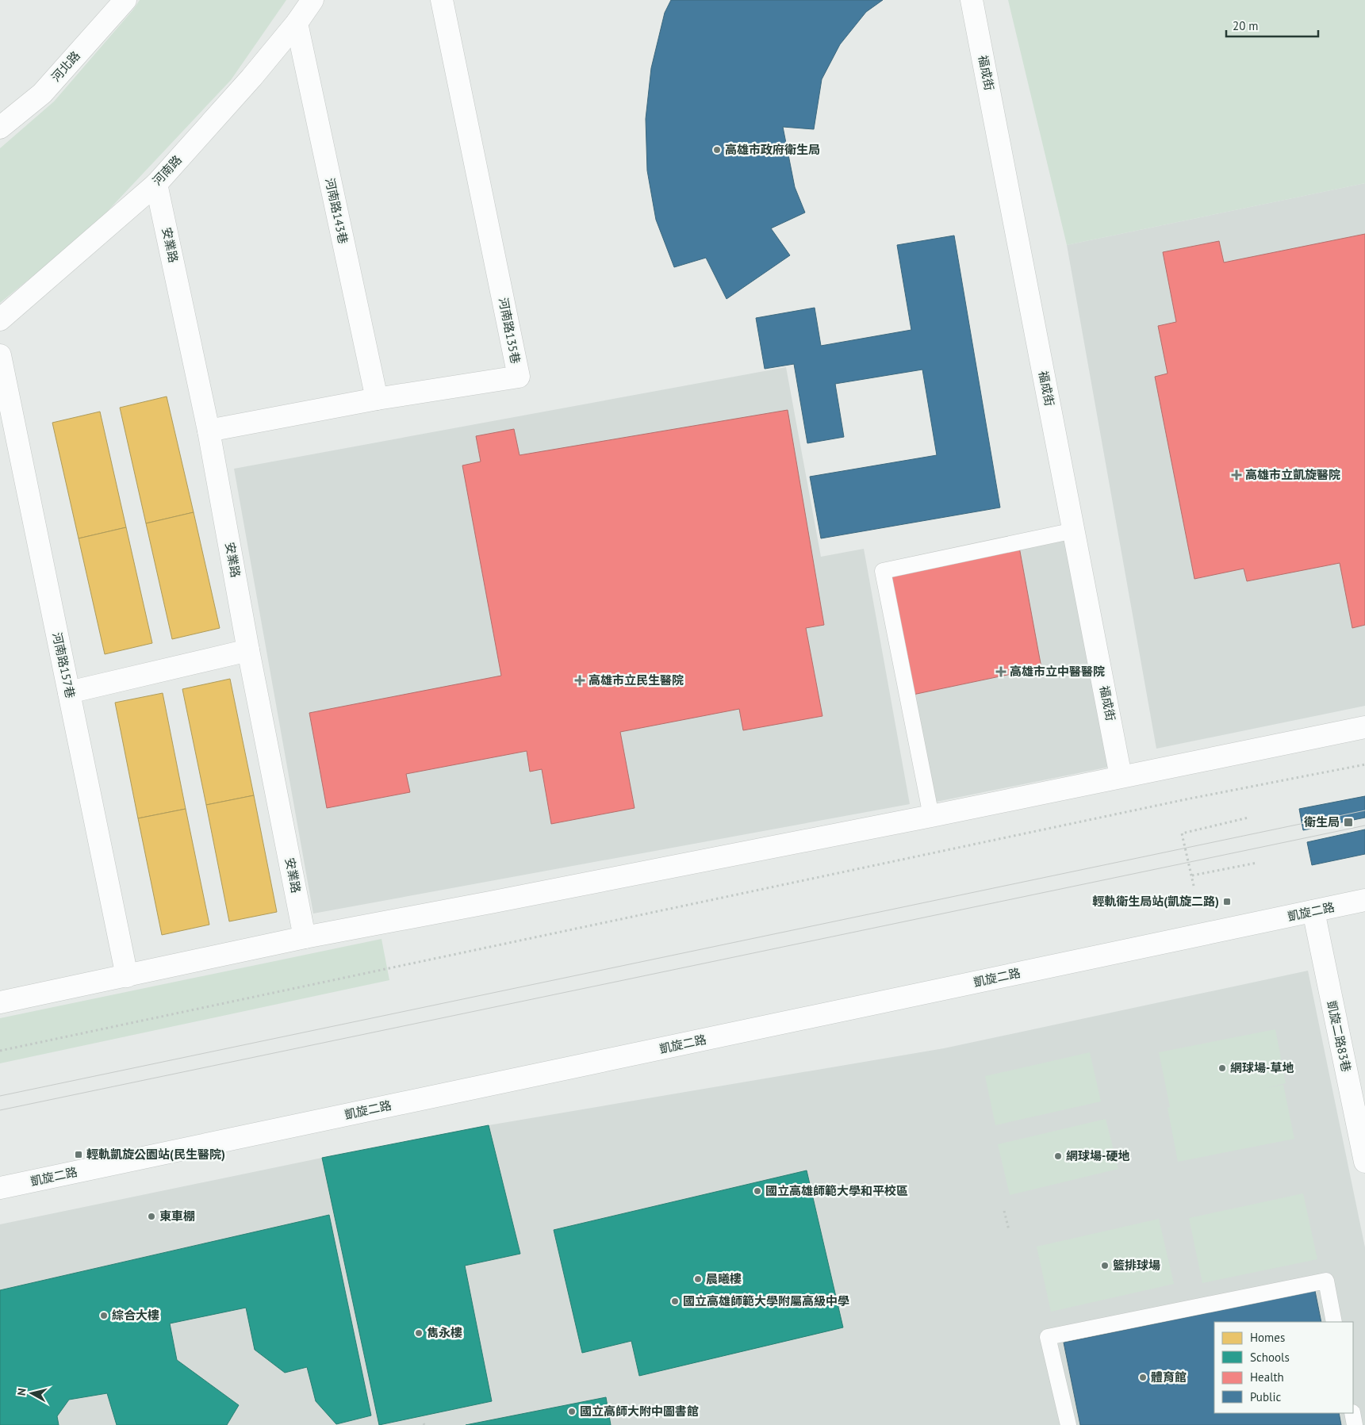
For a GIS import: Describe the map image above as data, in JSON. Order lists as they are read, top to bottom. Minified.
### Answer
{"streets":{"street":["河北路","福成街","河南路","河南路143巷","安業路","河南路135巷","河南路157巷","凱旋二路","凱旋二路83巷"]},"crossings":[["河南路","河南路143巷"],["河南路","安業路"],["河南路143巷","河南路135巷"],["安業路","河南路135巷"],["凱旋二路","凱旋二路83巷"]],"places":{"other":["高雄市政府衛生局","網球場-草地","網球場-硬地","國立高雄師範大學和平校區","東車棚","籃排球場","晨曦樓","國立高雄師範大學附屬高級中學","綜合大樓","雋永樓","體育館","國立高師大附中圖書館"],"health":["高雄市立凱旋醫院","高雄市立中醫醫院","高雄市立民生醫院"],"transit":["衛生局","輕軌衛生局站(凱旋二路)","輕軌凱旋公園站(民生醫院)"]},"legend":["Homes","Schools","Health","Public"],"scale_bar":"20 m","north":"left"}
